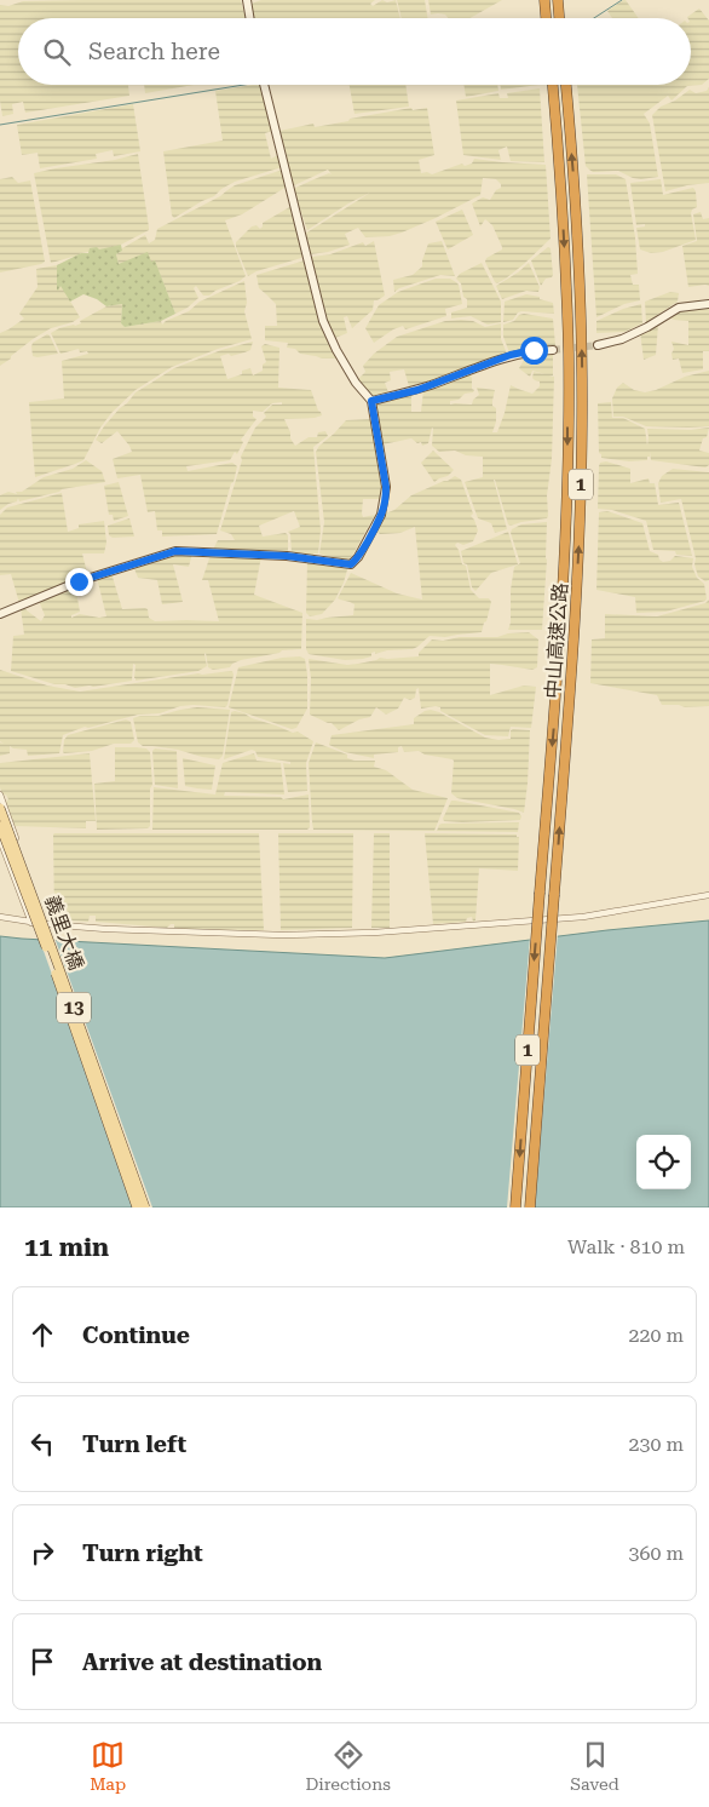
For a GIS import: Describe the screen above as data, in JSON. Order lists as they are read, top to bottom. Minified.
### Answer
{"streets":{"highway":["1","中山高速公路"],"main road":["義里大橋","13"]},"page":{"search":"Search here","heading":["11 min","Walk · 810 m"],"list":[["Continue","220 m"],["Turn left","230 m"],["Turn right","360 m"],"Arrive at destination"],"nav":["Map","Directions","Saved"]}}
